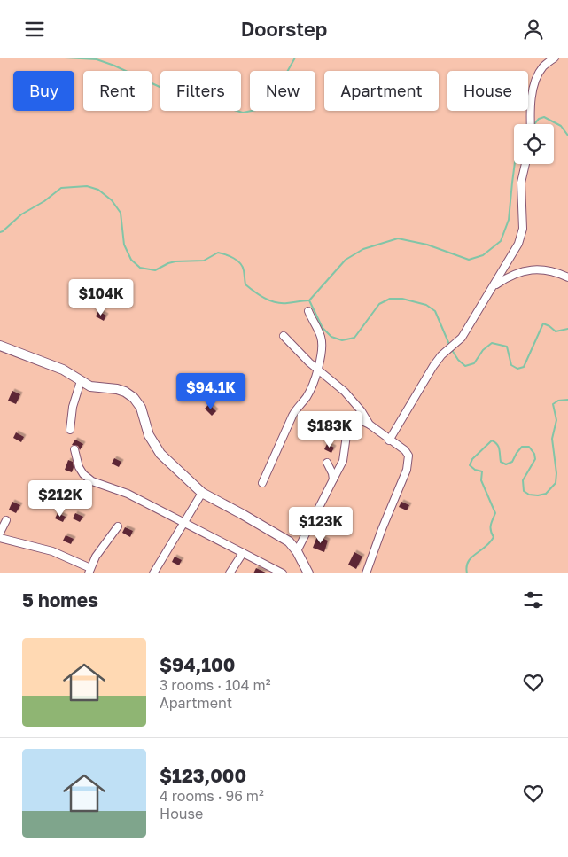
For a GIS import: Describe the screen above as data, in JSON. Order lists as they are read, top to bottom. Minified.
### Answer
{"page":{"header":"Doorstep","chip":["Buy","Rent","Filters","New","Apartment","House"],"price":["$104K","$94.1K","$183K","$212K","$123K"],"heading":"5 homes","list":[{"name":"$94,100","note":"3 rooms · 104 m² · Apartment"},{"name":"$123,000","note":"4 rooms · 96 m² · House"}]}}
